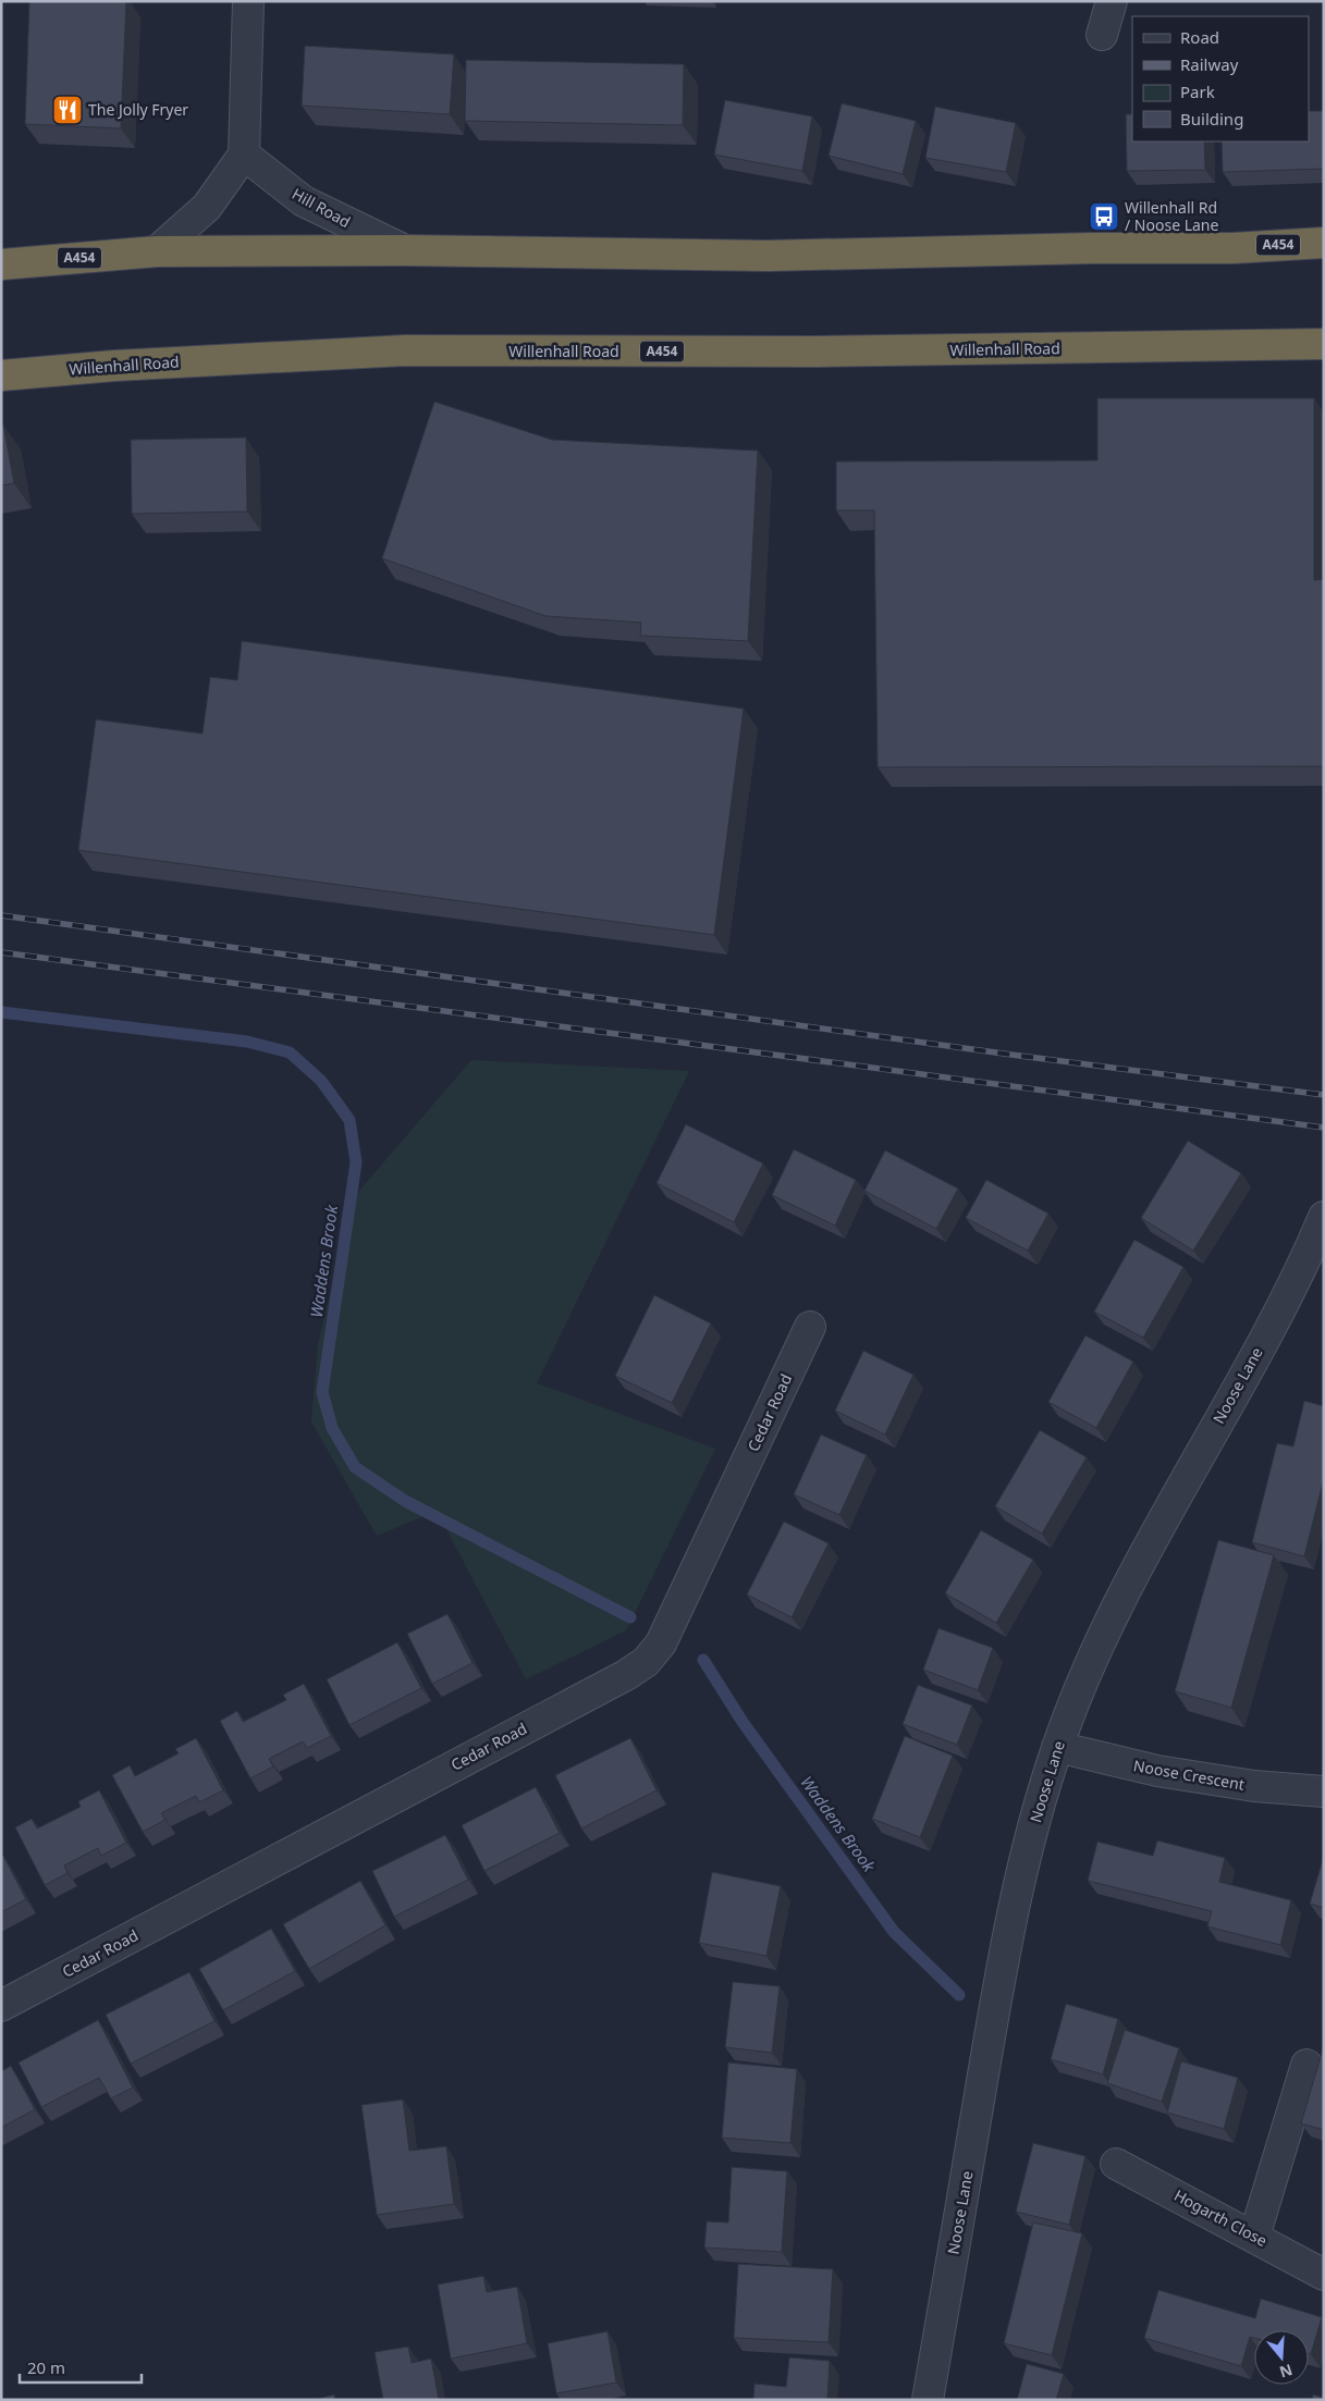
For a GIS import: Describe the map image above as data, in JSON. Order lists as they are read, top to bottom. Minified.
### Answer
{"streets":{"highway":["A454","Willenhall Road"],"street":["Hill Road","Noose Lane","Cedar Road","Noose Crescent","Hogarth Close"]},"crossings":[["Hill Road","A454"],["Noose Lane","Noose Crescent"]],"water":["Waddens Brook"],"places":{"restaurant":["The Jolly Fryer"],"bus stop":["Willenhall Rd / Noose Lane"]},"legend":["Road","Railway","Park","Building"],"scale_bar":"20 m","north":"bottom"}
